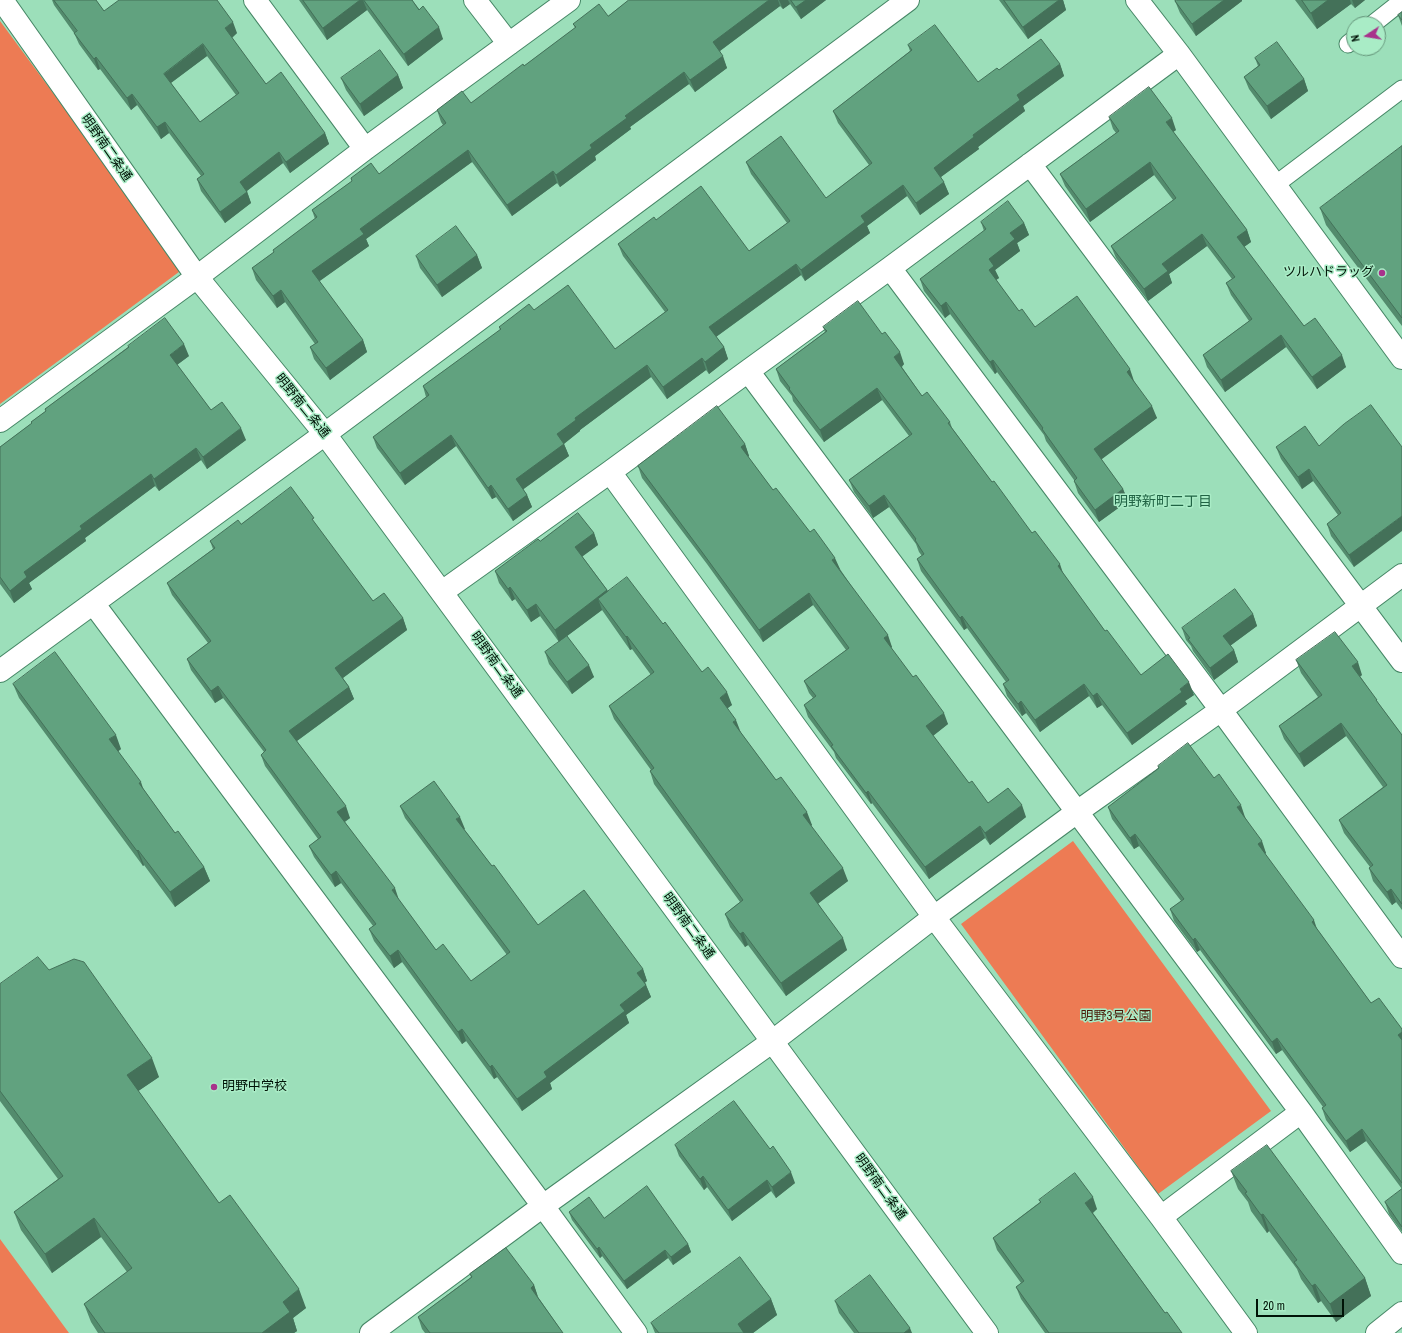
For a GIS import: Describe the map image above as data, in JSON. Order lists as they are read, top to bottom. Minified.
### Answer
{"streets":{"street":["明野南二条通"]},"districts":["明野新町二丁目"],"parks":["明野3号公園"],"places":["ツルハドラッグ","明野中学校"],"scale_bar":"20 m","north":"left"}
